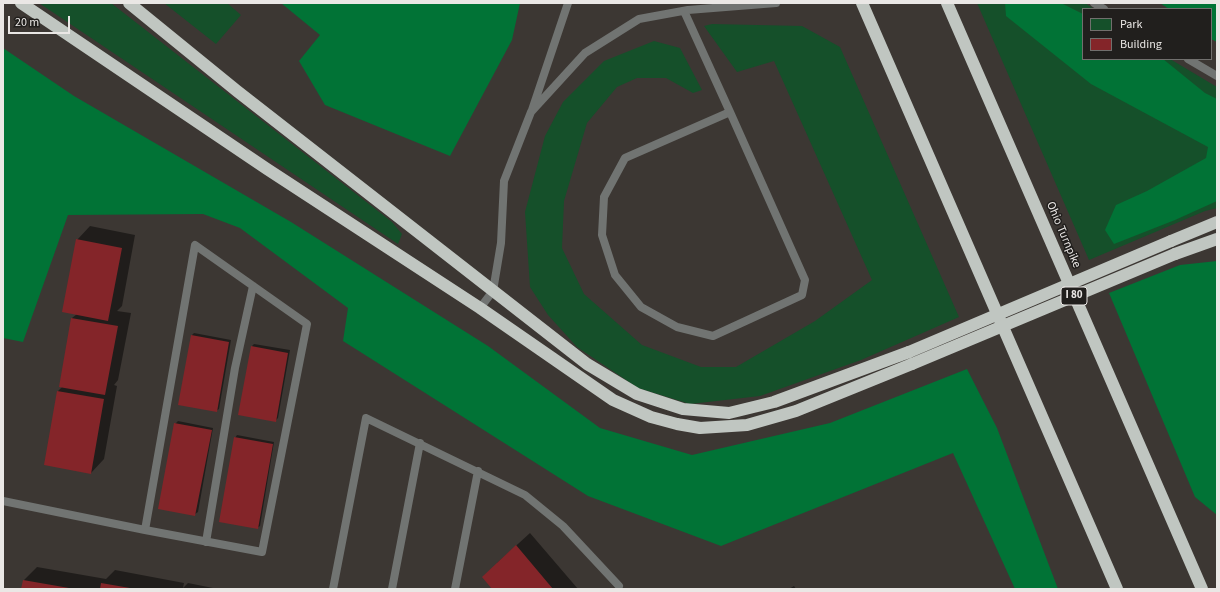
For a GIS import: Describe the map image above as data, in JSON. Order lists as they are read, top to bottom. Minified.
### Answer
{"streets":{"highway":["Ohio Turnpike","I 80"]},"legend":["Park","Building"],"scale_bar":"20 m"}
